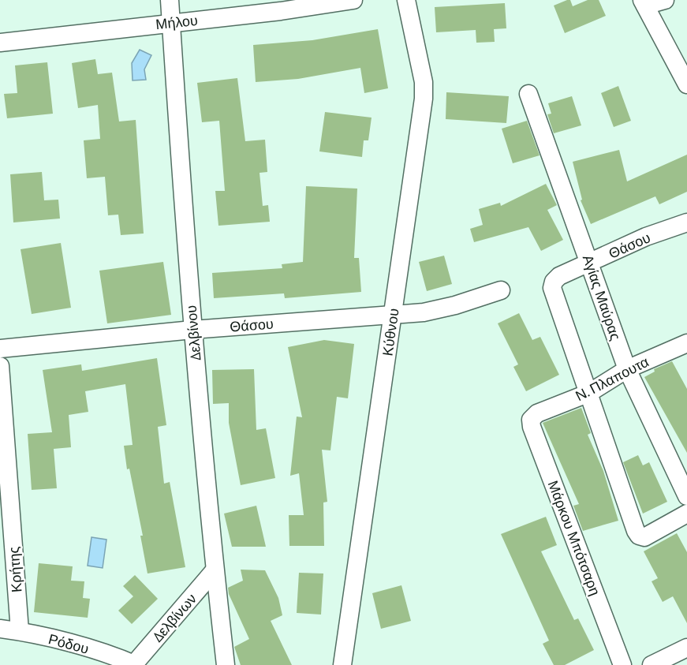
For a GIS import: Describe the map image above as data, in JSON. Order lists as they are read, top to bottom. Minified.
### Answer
{"streets":{"street":["Μήλου","Θάσου","Αγίας Μαύρας","Κύθνου","Δελβίνου","Ν. Πλαπουτα","Μάρκου Μπότσαρη","Κρήτης","Δελβίνων","Ρόδου"]},"crossings":[["Μήλου","Δελβίνου"],["Θάσου","Αγίας Μαύρας"],["Θάσου","Κύθνου"],["Θάσου","Δελβίνου"],["Θάσου","Ν. Πλαπουτα"],["Αγίας Μαύρας","Ν. Πλαπουτα"],["Δελβίνου","Δελβίνων"],["Ν. Πλαπουτα","Μάρκου Μπότσαρη"],["Κρήτης","Ρόδου"],["Δελβίνων","Ρόδου"]]}
